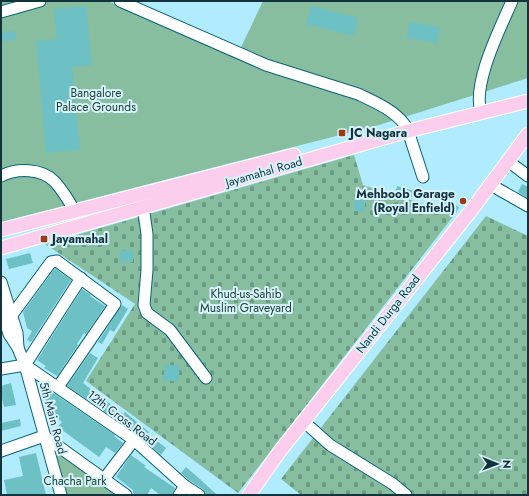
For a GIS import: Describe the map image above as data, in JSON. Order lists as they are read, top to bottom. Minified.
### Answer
{"streets":{"main road":["Jayamahal Road","Nandi Durga Road"],"street":["5th Main Road","12th Cross Road"]},"crossings":[["5th Main Road","12th Cross Road"]],"parks":["Bangalore Palace Grounds","Khud-us-Sahib Muslim Graveyard","Chacha Park"],"places":{"transit":["JC Nagara","Jayamahal"],"other":["Mehboob Garage (Royal Enfield)"]},"north":"right"}
